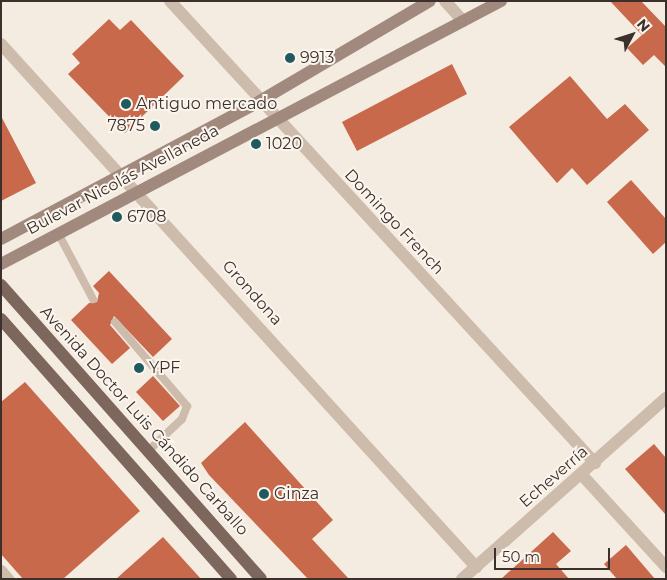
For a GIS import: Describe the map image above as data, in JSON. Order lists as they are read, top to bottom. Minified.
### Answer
{"streets":{"main road":["Bulevar Nicolás Avellaneda","Avenida Doctor Luis Cándido Carballo"],"street":["Domingo French","Grondona","Echeverría"]},"crossings":[["Bulevar Nicolás Avellaneda","Domingo French"],["Bulevar Nicolás Avellaneda","Grondona"],["Domingo French","Echeverría"],["Grondona","Echeverría"]],"places":["9913","Antiguo mercado","7875","1020","6708","YPF","Ginza"],"scale_bar":"50 m","north":"top right"}
